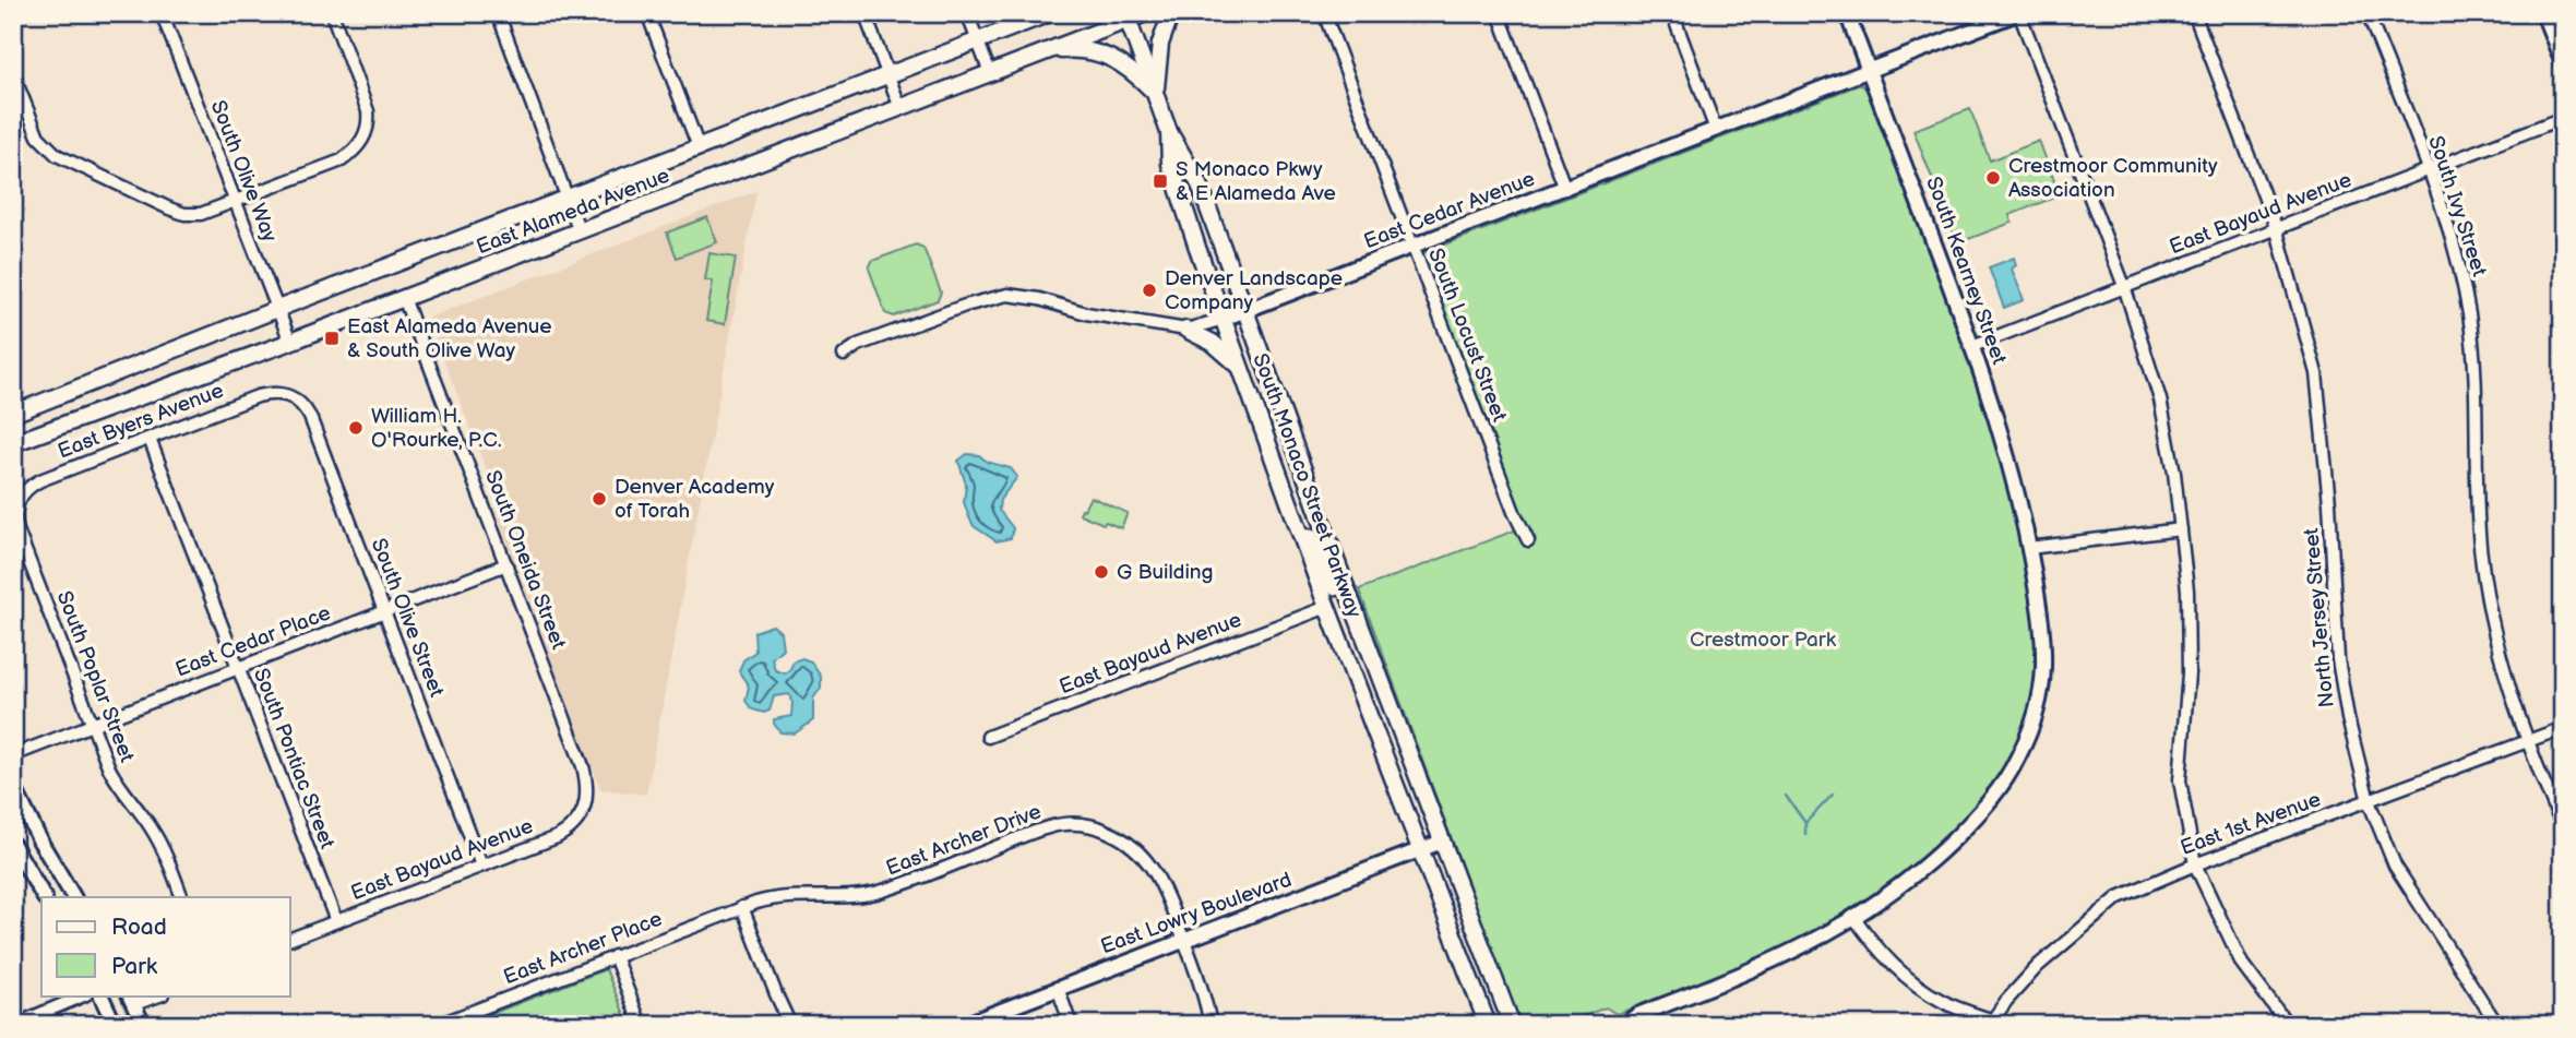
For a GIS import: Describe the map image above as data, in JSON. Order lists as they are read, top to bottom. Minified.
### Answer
{"streets":{"main road":["East Alameda Avenue","South Monaco Street Parkway"],"street":["South Olive Way","South Ivy Street","East Cedar Avenue","East Bayaud Avenue","South Kearney Street","South Locust Street","East Byers Avenue","South Oneida Street","South Olive Street","North Jersey Street","East Cedar Place","South Poplar Street","South Pontiac Street","East 1st Avenue","East Archer Drive","East Lowry Boulevard","East Archer Place"]},"crossings":[["South Olive Way","East Alameda Avenue"],["South Ivy Street","East Bayaud Avenue"],["South Ivy Street","East 1st Avenue"],["East Cedar Avenue","South Kearney Street"],["East Cedar Avenue","South Locust Street"],["East Cedar Avenue","South Monaco Street Parkway"],["East Alameda Avenue","South Monaco Street Parkway"],["East Alameda Avenue","South Oneida Street"],["East Bayaud Avenue","South Kearney Street"],["East Bayaud Avenue","South Monaco Street Parkway"],["East Bayaud Avenue","South Oneida Street"],["East Bayaud Avenue","South Olive Street"],["East Bayaud Avenue","North Jersey Street"],["East Bayaud Avenue","South Pontiac Street"],["East Byers Avenue","South Olive Street"],["East Byers Avenue","South Poplar Street"],["East Byers Avenue","South Pontiac Street"],["South Monaco Street Parkway","East Lowry Boulevard"],["South Oneida Street","East Cedar Place"],["South Olive Street","East Cedar Place"],["North Jersey Street","East 1st Avenue"],["East Cedar Place","South Poplar Street"],["East Cedar Place","South Pontiac Street"],["East Archer Drive","East Lowry Boulevard"],["East Archer Drive","East Archer Place"]],"parks":["Crestmoor Park"],"places":{"other":["Crestmoor Community Association","Denver Landscape Company","William H. O'Rourke, P.C.","Denver Academy of Torah","G Building"],"transit":["S Monaco Pkwy & E Alameda Ave","East Alameda Avenue & South Olive Way"]},"legend":["Road","Park"]}
